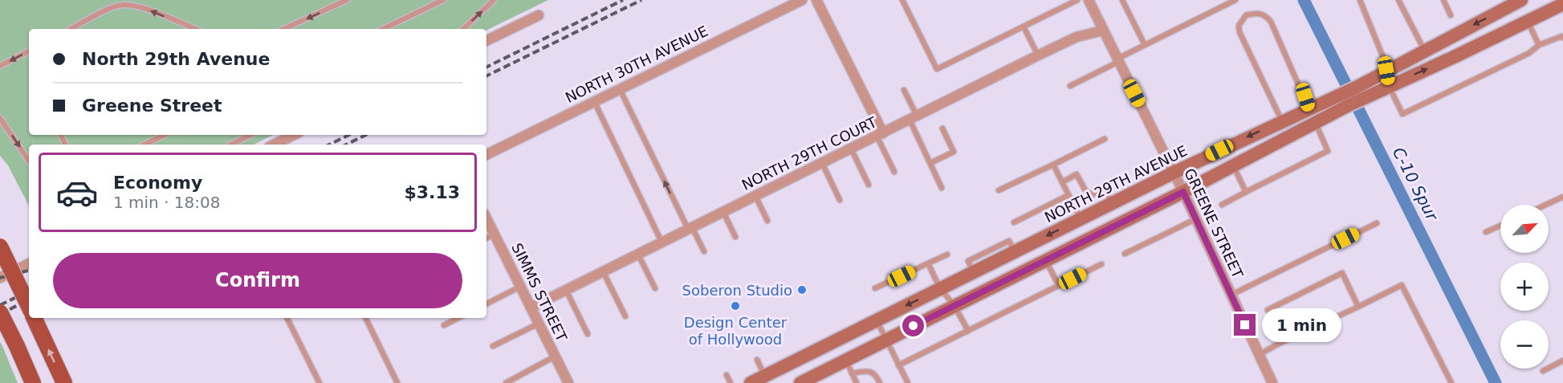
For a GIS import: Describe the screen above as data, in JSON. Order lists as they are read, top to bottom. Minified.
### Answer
{"streets":{"street":["NORTH 30TH AVENUE","NORTH 29TH COURT","NORTH 29TH AVENUE","GREENE STREET","SIMMS STREET"]},"crossings":[["NORTH 29TH COURT","GREENE STREET"],["NORTH 29TH COURT","SIMMS STREET"],["NORTH 29TH AVENUE","GREENE STREET"]],"water":["C-10 Spur"],"places":["Soberon Studio","Design Center of Hollywood"],"north":"top right","page":{"banner":["North 29th Avenue","Greene Street"],"list":[{"name":"Economy","note":"1 min · 18:08","value":"$3.13"}],"map_buttons":["+","−"],"buttons":"Confirm","bubble":"1 min"}}
